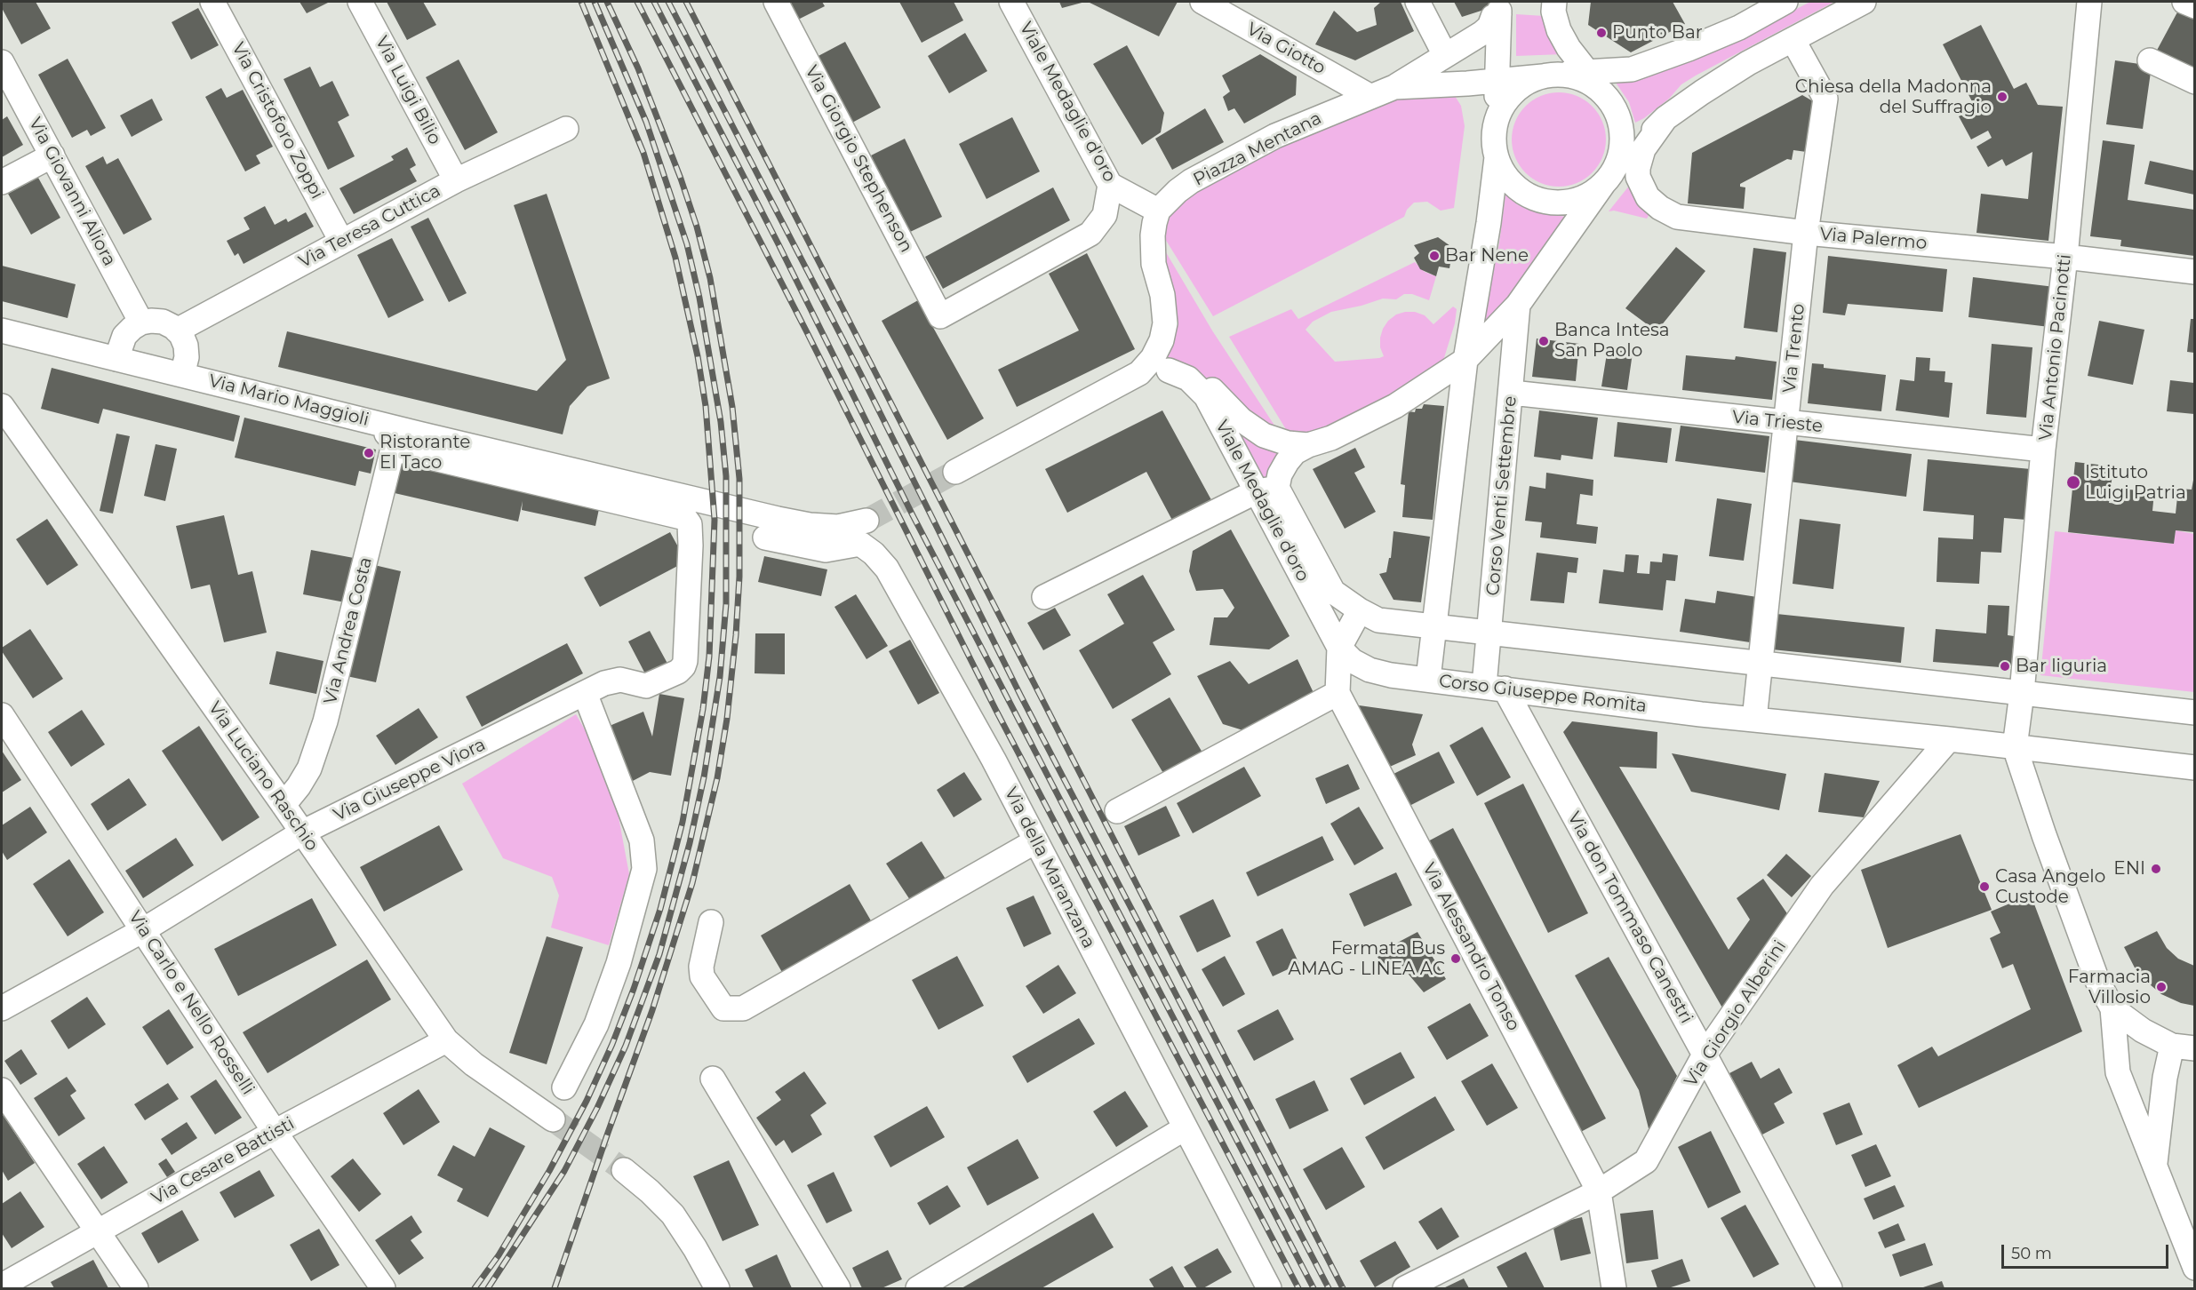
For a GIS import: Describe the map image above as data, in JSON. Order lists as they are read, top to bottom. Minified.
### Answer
{"streets":{"street":["Via Giotto","Via Luigi Bilio","Viale Medaglie d'oro","Via Cristoforo Zoppi","Piazza Mentana","Via Giorgio Stephenson","Via Giovanni Aliora","Via Teresa Cuttica","Via Palermo","Via Antonio Pacinotti","Via Trento","Via Mario Maggioli","Via Trieste","Corso Venti Settembre","Via Andrea Costa","Corso Giuseppe Romita","Via Luciano Raschio","Via Giuseppe Viora","Via della Maranzana","Via don Tommaso Canestri","Via Alessandro Tonso","Via Carlo e Nello Rosselli","Via Giorgio Alberini","Via Cesare Battisti"]},"crossings":[["Via Giotto","Piazza Mentana"],["Via Luigi Bilio","Via Teresa Cuttica"],["Viale Medaglie d'oro","Piazza Mentana"],["Viale Medaglie d'oro","Via Giorgio Stephenson"],["Viale Medaglie d'oro","Corso Giuseppe Romita"],["Viale Medaglie d'oro","Via Alessandro Tonso"],["Via Cristoforo Zoppi","Via Teresa Cuttica"],["Via Palermo","Via Antonio Pacinotti"],["Via Palermo","Via Trento"],["Via Antonio Pacinotti","Via Trieste"],["Via Trento","Via Trieste"],["Via Trieste","Corso Venti Settembre"],["Corso Venti Settembre","Corso Giuseppe Romita"],["Corso Venti Settembre","Via don Tommaso Canestri"],["Via Andrea Costa","Via Luciano Raschio"],["Via Andrea Costa","Via Giuseppe Viora"],["Corso Giuseppe Romita","Via don Tommaso Canestri"],["Corso Giuseppe Romita","Via Alessandro Tonso"],["Corso Giuseppe Romita","Via Giorgio Alberini"],["Via Luciano Raschio","Via Giuseppe Viora"],["Via Luciano Raschio","Via Cesare Battisti"],["Via Giuseppe Viora","Via Carlo e Nello Rosselli"],["Via don Tommaso Canestri","Via Giorgio Alberini"],["Via Alessandro Tonso","Via Giorgio Alberini"],["Via Carlo e Nello Rosselli","Via Cesare Battisti"]],"places":["Punto Bar","Chiesa della Madonna del Suffragio","Bar Nene","Banca Intesa San Paolo","Ristorante El Taco","Istituto Luigi Patria","Bar liguria","ENI","Casa Angelo Custode","Fermata Bus AMAG - LINEA AC","Farmacia Villosio"],"scale_bar":"50 m"}
